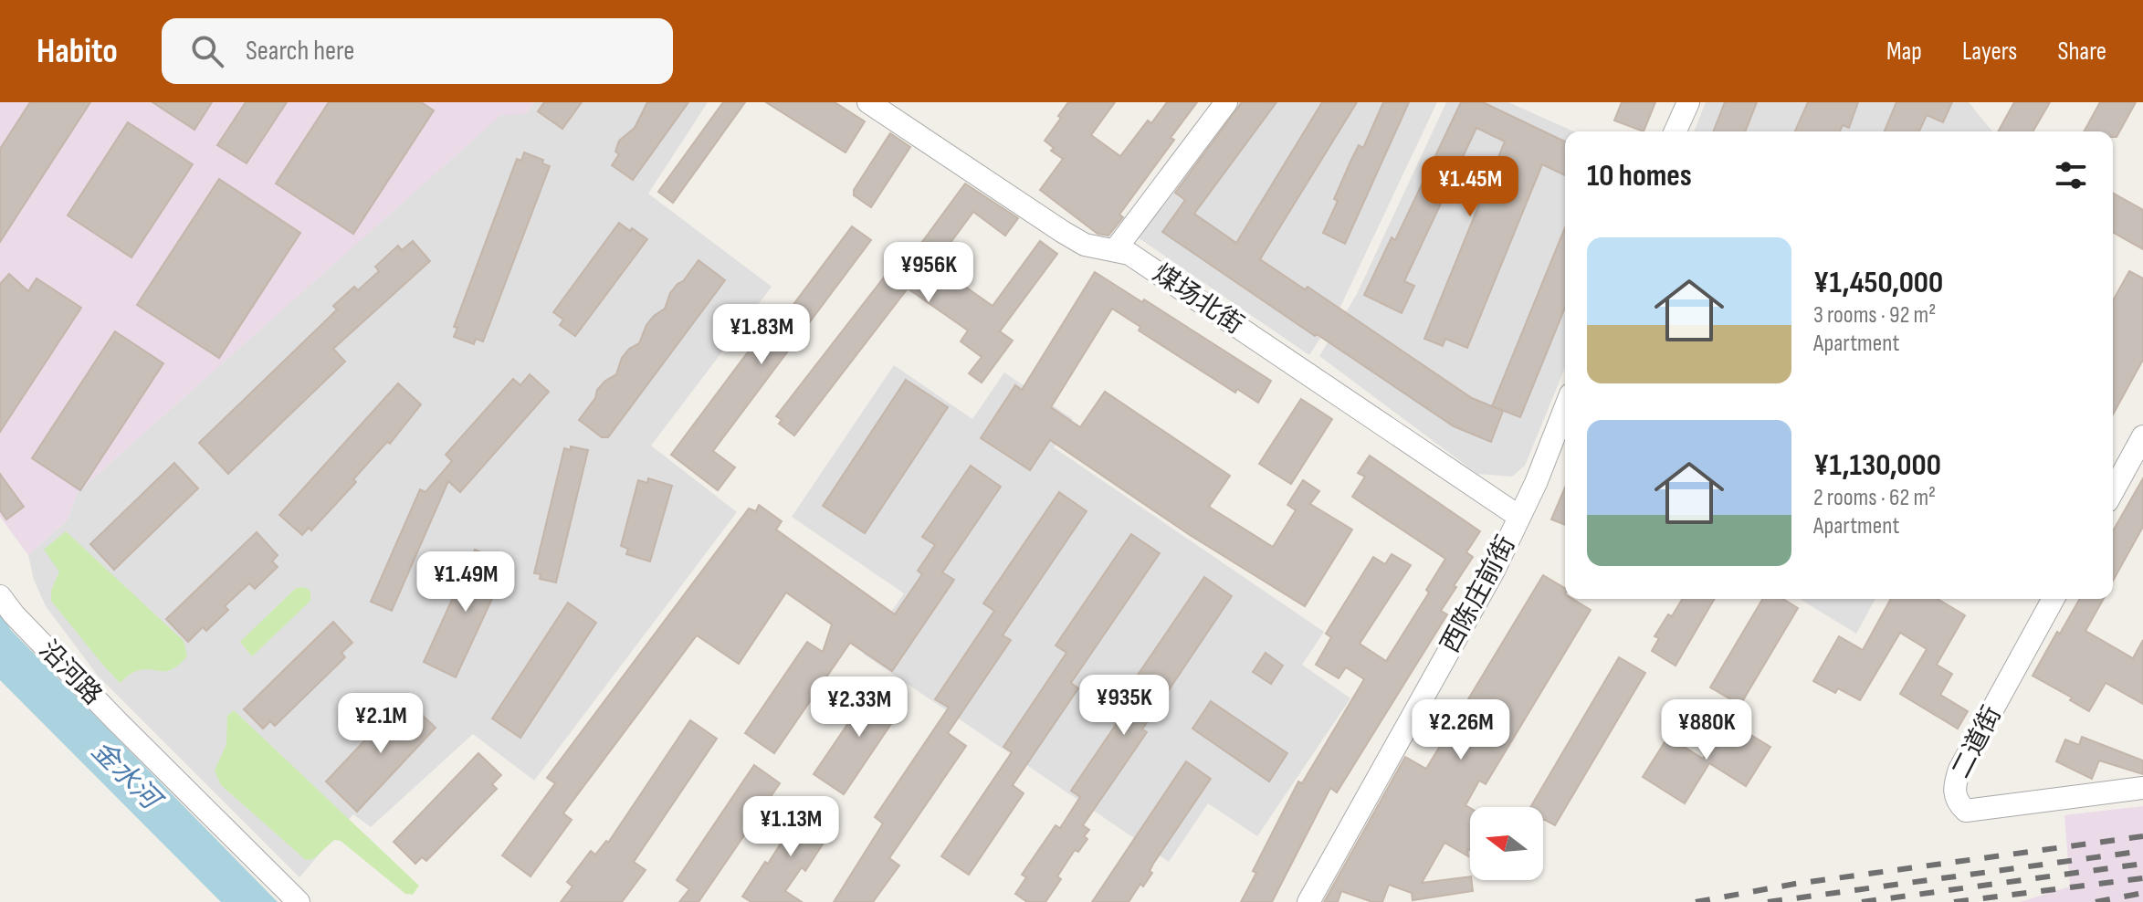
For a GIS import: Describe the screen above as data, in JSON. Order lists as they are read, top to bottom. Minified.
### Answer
{"streets":{"street":["煤场北街","西陈庄前街","沿河路","二道街"]},"crossings":[["煤场北街","西陈庄前街"]],"water":["金水河"],"north":"left","page":{"header":"Habito","search":"Search here","nav":["Map","Layers","Share"],"heading":"10 homes","price":["¥1.45M","¥956K","¥1.83M","¥1.49M","¥935K","¥2.33M","¥2.1M","¥2.26M","¥880K","¥1.13M"],"list":[{"name":"¥1,450,000","note":"3 rooms · 92 m² · Apartment"},{"name":"¥1,130,000","note":"2 rooms · 62 m² · Apartment"}]}}
